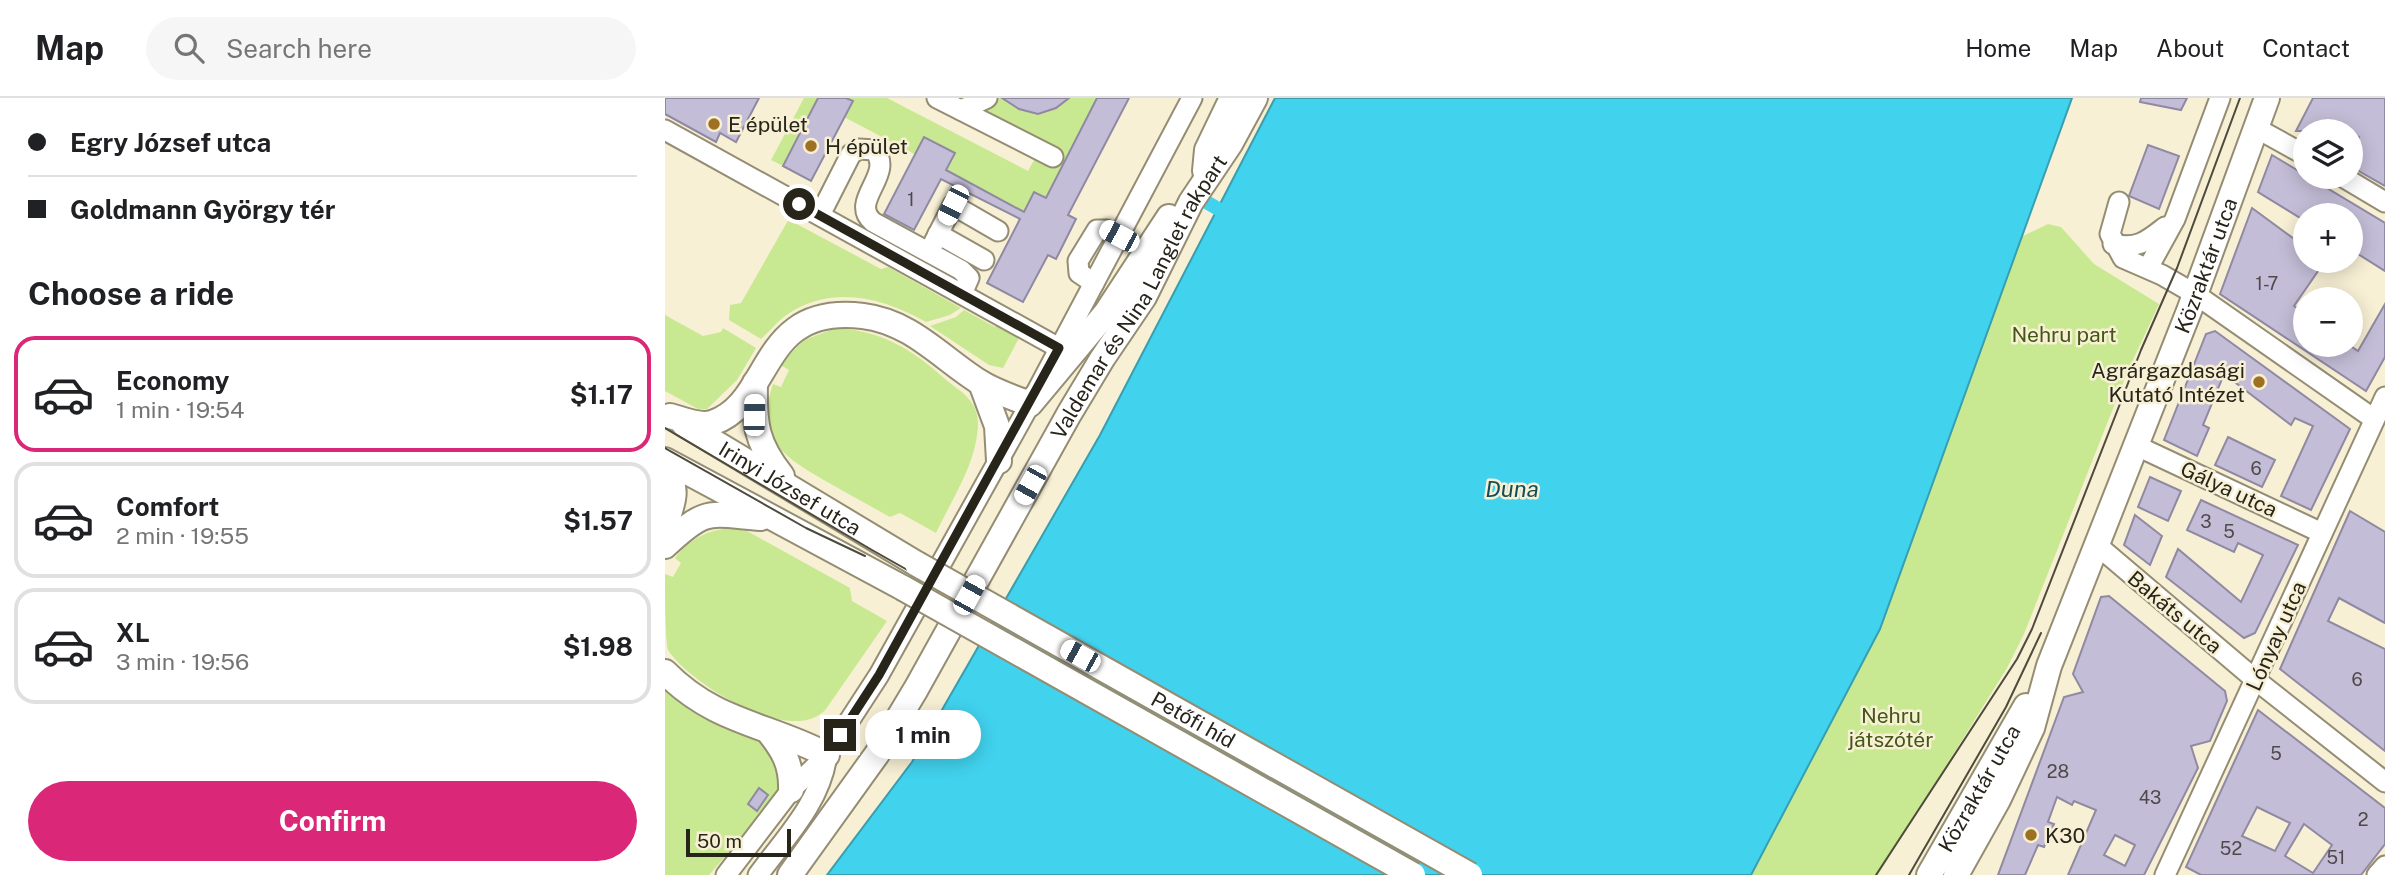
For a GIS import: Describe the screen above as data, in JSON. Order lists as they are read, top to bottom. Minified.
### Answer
{"streets":{"main road":["Közraktár utca","Valdemar és Nina Langlet rakpart","Irinyi József utca","Petőfi híd"],"street":["Gálya utca","Bakáts utca","Lónyay utca"]},"crossings":[["Közraktár utca","Gálya utca"],["Közraktár utca","Bakáts utca"],["Irinyi József utca","Petőfi híd"],["Gálya utca","Lónyay utca"],["Bakáts utca","Lónyay utca"]],"water":["Duna"],"parks":["Nehru part","Nehru játszótér"],"places":["E épület","H épület","Agrárgazdasági Kutató Intézet","K30"],"house_numbers":["1","1-7","6","3","5","6","5","28","43","2","52","51"],"scale_bar":"50 m","page":{"header":"Map","search":"Search here","nav":["Home","Map","About","Contact"],"banner":["Egry József utca","Goldmann György tér"],"map_buttons":["+","−"],"heading":"Choose a ride","list":[{"name":"Economy","note":"1 min · 19:54","value":"$1.17"},{"name":"Comfort","note":"2 min · 19:55","value":"$1.57"},{"name":"XL","note":"3 min · 19:56","value":"$1.98"}],"bubble":"1 min","buttons":"Confirm","scale":"50 m"}}
